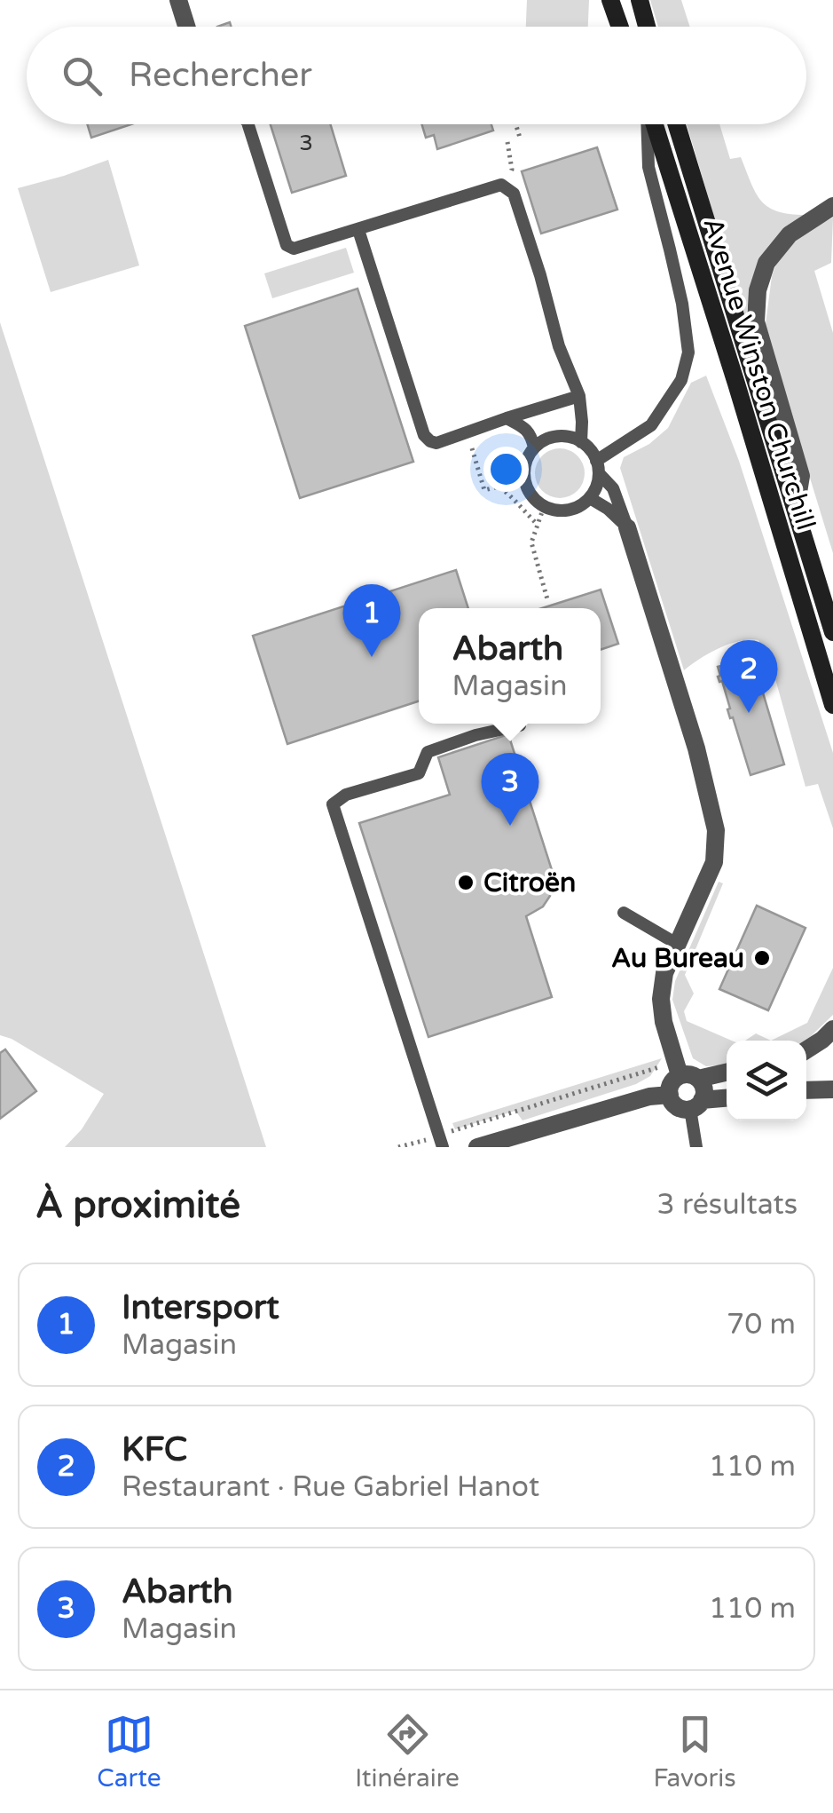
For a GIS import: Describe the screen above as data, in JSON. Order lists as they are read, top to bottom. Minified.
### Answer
{"streets":{"main road":["Avenue Winston Churchill"]},"places":["Citroën","Au Bureau"],"house_numbers":["3"],"page":{"search":"Rechercher","pins":["1","2","3"],"popup":["Abarth","Magasin"],"heading":["À proximité","3 résultats"],"list":[{"mark":"1","name":"Intersport","note":"Magasin","value":"70 m"},{"mark":"2","name":"KFC","note":"Restaurant · Rue Gabriel Hanot","value":"110 m"},{"mark":"3","name":"Abarth","note":"Magasin","value":"110 m"}],"nav":["Carte","Itinéraire","Favoris"]}}
